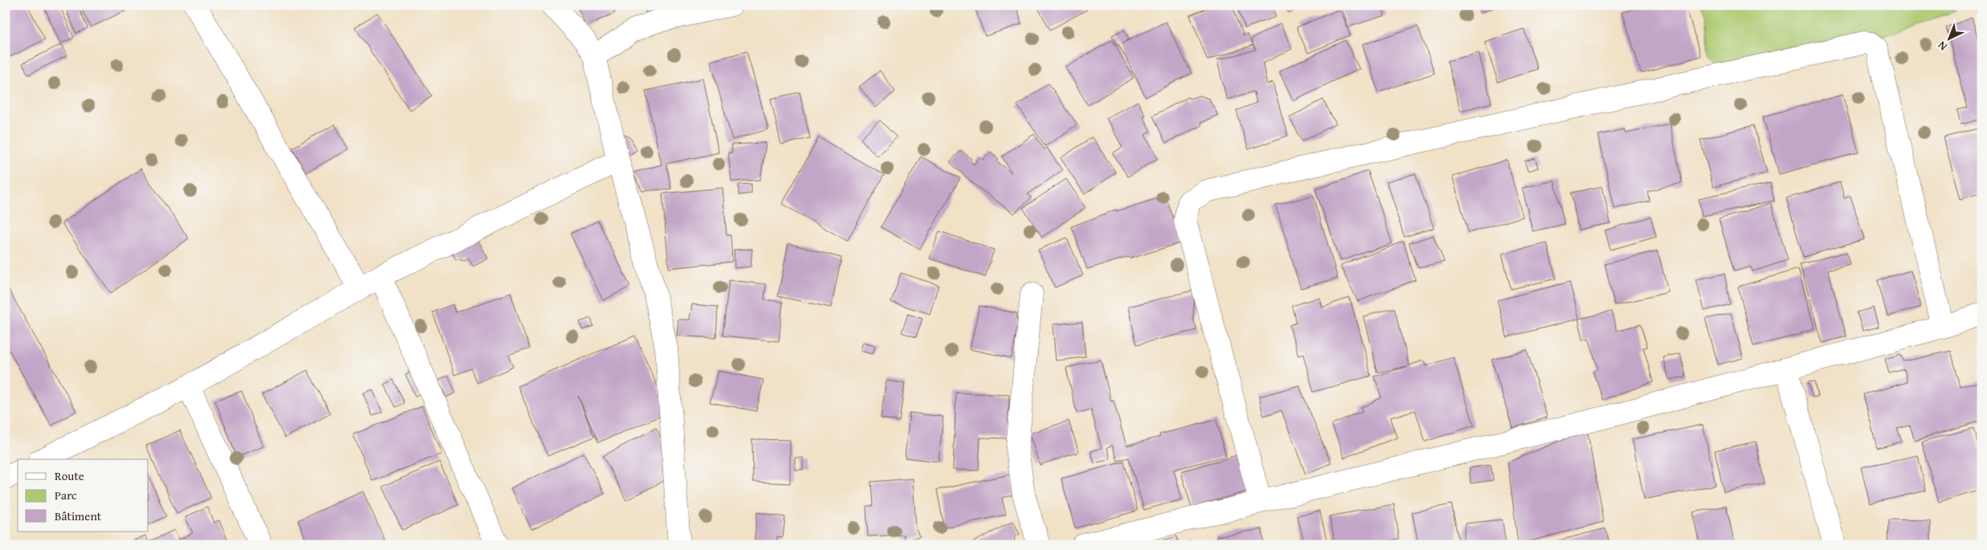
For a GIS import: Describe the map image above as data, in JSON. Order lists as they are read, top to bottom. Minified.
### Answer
{"legend":["Route","Parc","Bâtiment"],"north":"bottom left"}
